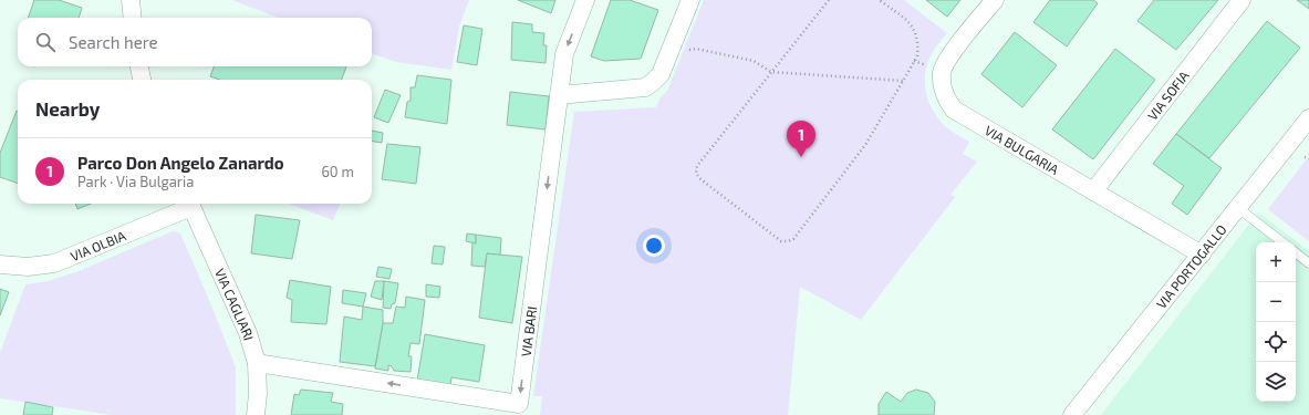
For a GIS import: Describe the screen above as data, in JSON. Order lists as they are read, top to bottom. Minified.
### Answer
{"streets":{"street":["VIA SOFIA","VIA BULGARIA","VIA OLBIA","VIA PORTOGALLO","VIA CAGLIARI","VIA BARI"]},"crossings":[["VIA SOFIA","VIA BULGARIA"],["VIA BULGARIA","VIA PORTOGALLO"],["VIA OLBIA","VIA CAGLIARI"],["VIA CAGLIARI","VIA BARI"]],"page":{"search":"Search here","heading":"Nearby","pins":"1","list":[{"mark":"1","name":"Parco Don Angelo Zanardo","note":"Park · Via Bulgaria","value":"60 m"}],"map_buttons":["+","−"]}}
